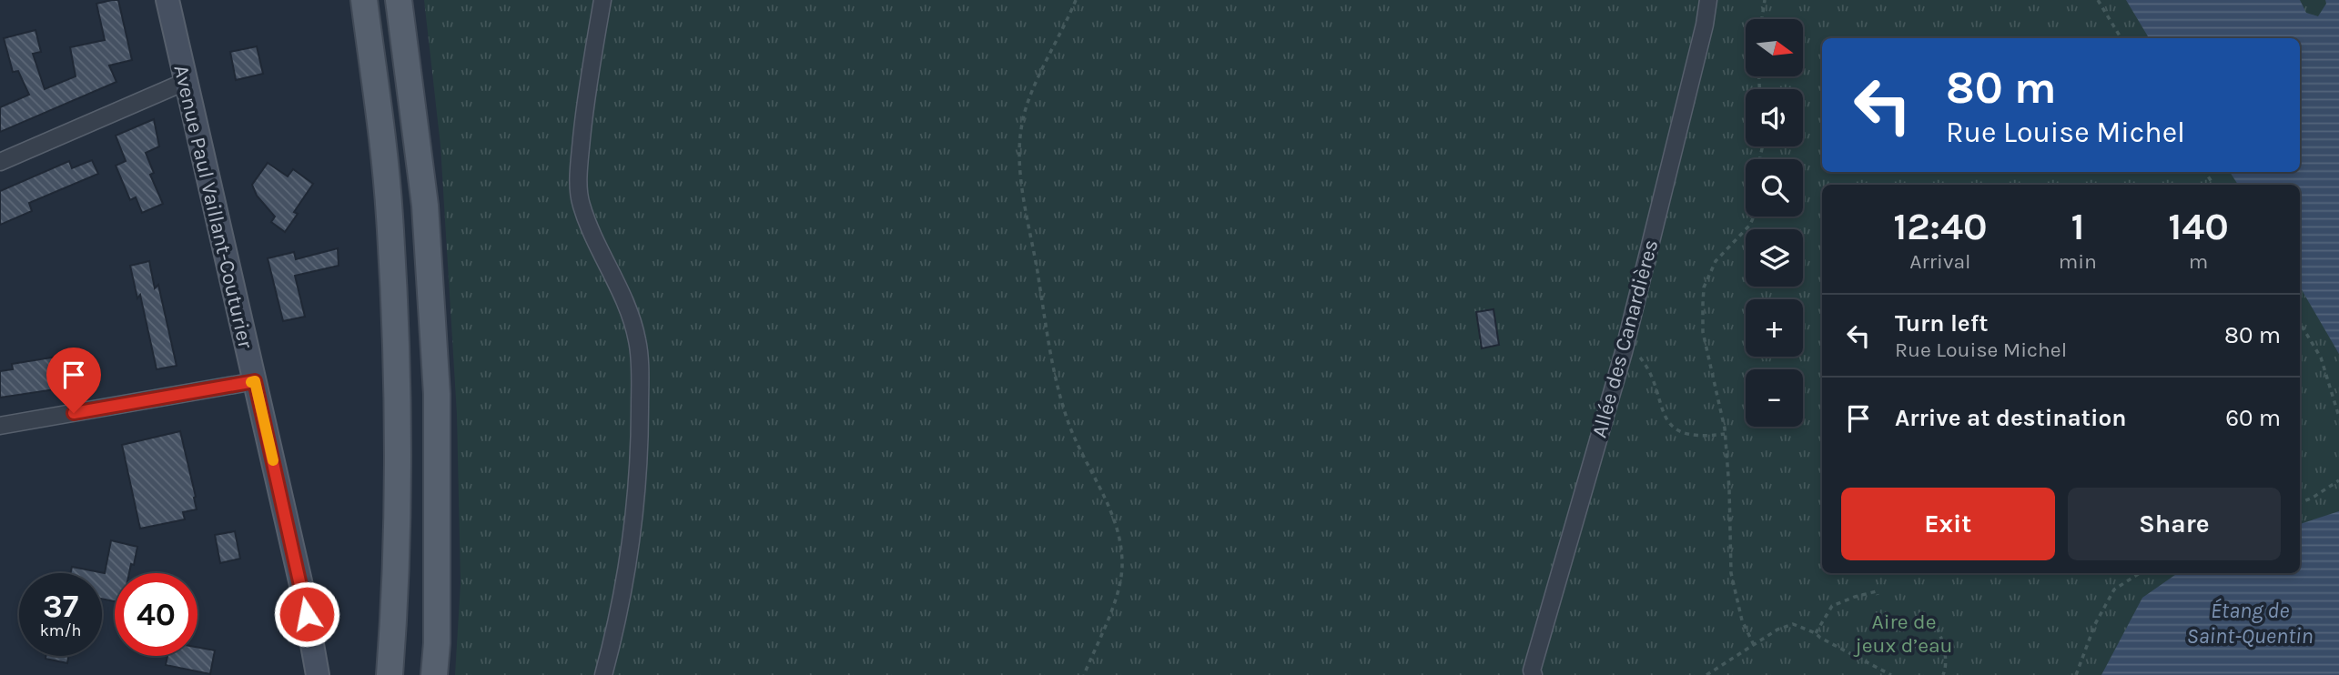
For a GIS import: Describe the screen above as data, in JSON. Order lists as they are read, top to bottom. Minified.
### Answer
{"streets":{"street":["Avenue Paul Vaillant-Couturier","Allée des Canardières"]},"water":["Étang de Saint-Quentin"],"parks":["Aire de jeux d’eau"],"north":"right","page":{"map_buttons":["+","−"],"turn":["80 m","Rue Louise Michel"],"eta":["12:40","Arrival","1","min","140","m"],"list":[{"name":"Turn left","note":"Rue Louise Michel","value":"80 m"},{"name":"Arrive at destination","value":"60 m"}],"buttons":["Exit","Share"],"speed":"37 km/h","limit":"40"}}
